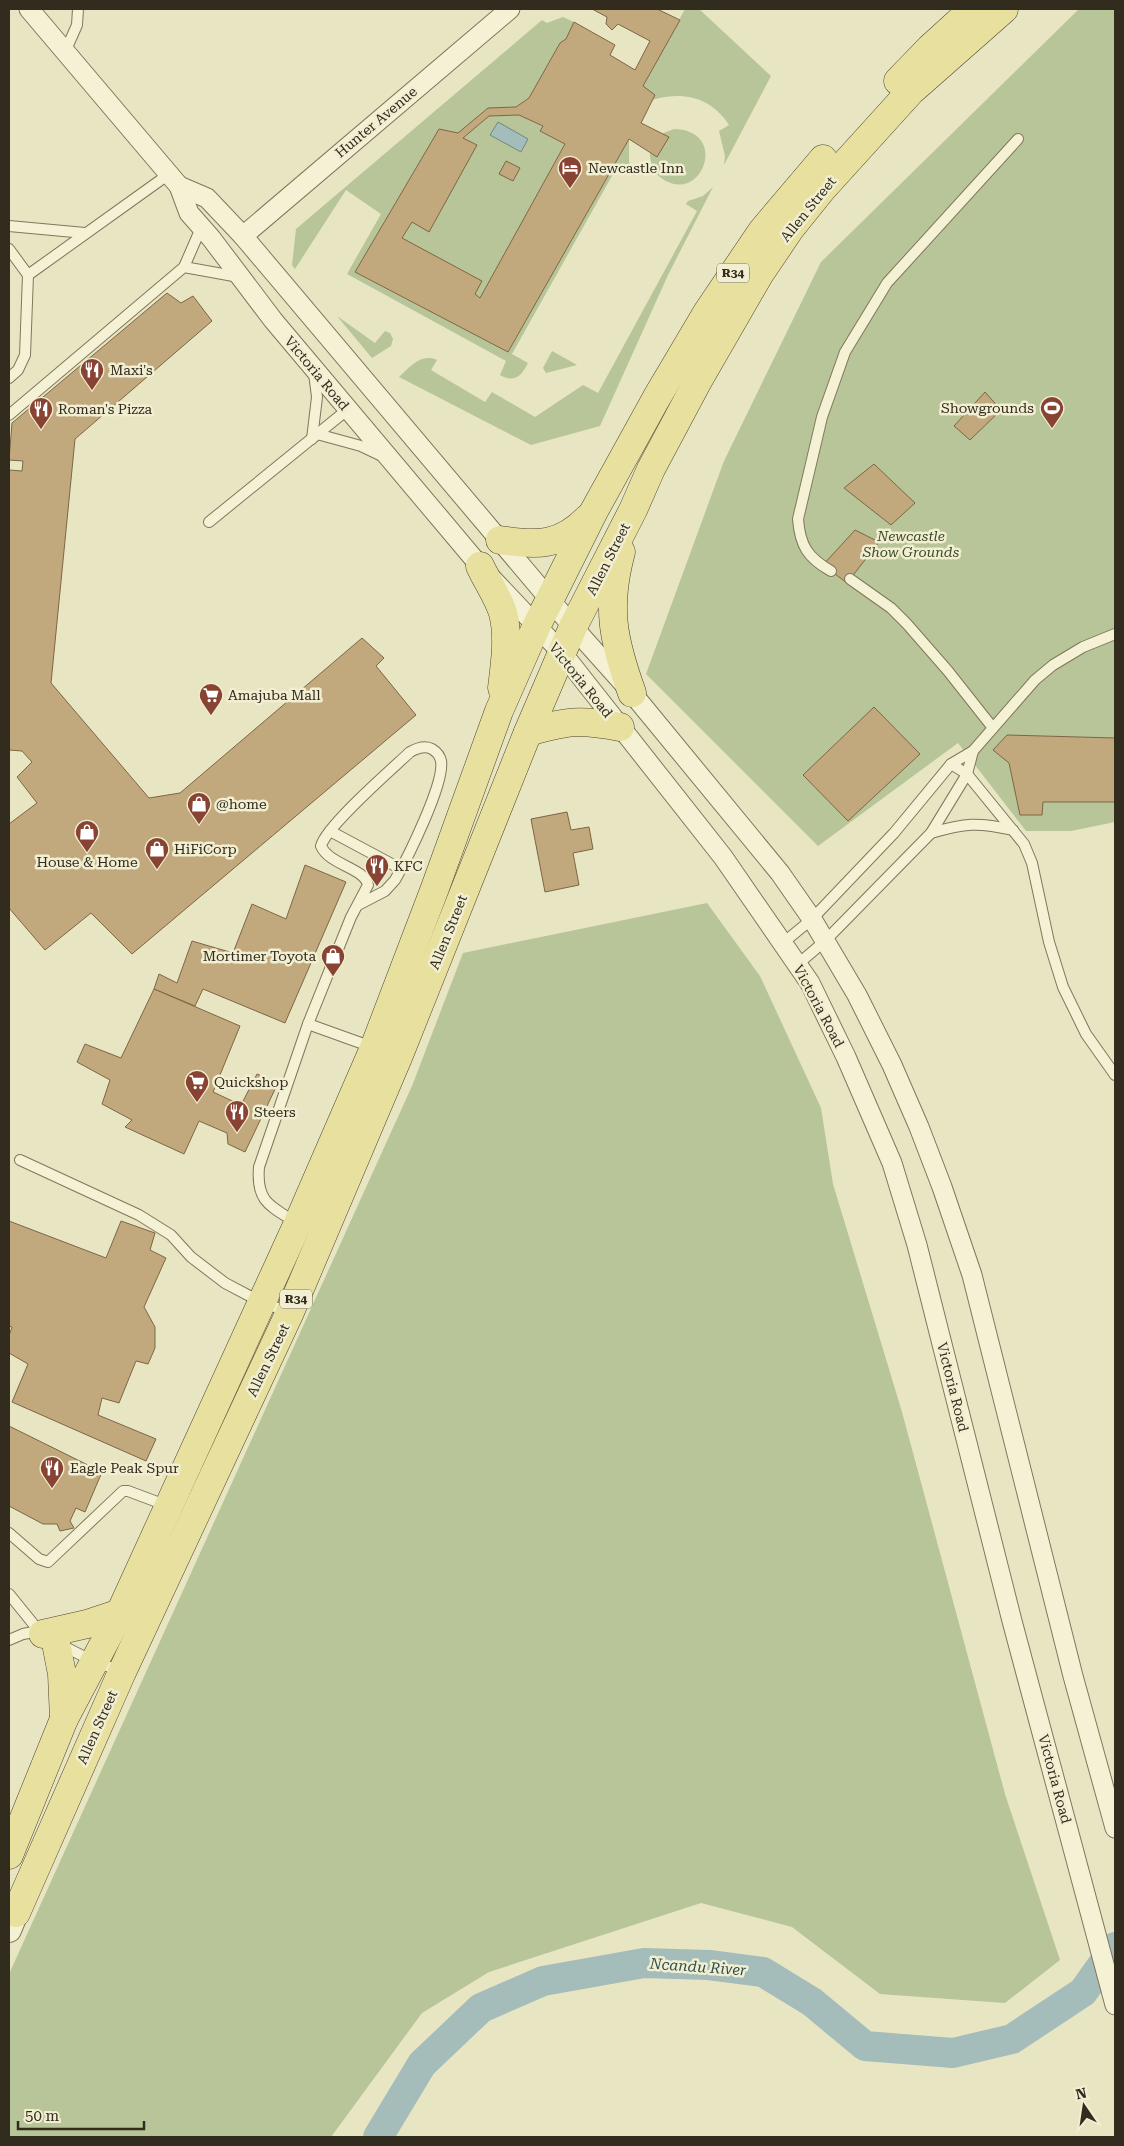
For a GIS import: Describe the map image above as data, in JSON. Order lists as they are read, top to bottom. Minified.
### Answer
{"streets":{"main road":["Allen Street","R34"],"street":["Hunter Avenue","Victoria Road"]},"crossings":[["Hunter Avenue","Victoria Road"],["Allen Street","Victoria Road"]],"water":["Ncandu River"],"parks":["Newcastle Show Grounds"],"places":{"hotel":["Newcastle Inn"],"restaurant":["Maxi's","Roman's Pizza","KFC","Steers","Eagle Peak Spur"],"sports":["Showgrounds"],"supermarket":["Amajuba Mall","Quickshop"],"shop":["@home","House & Home","HiFiCorp","Mortimer Toyota"]},"scale_bar":"50 m","north":"top"}
